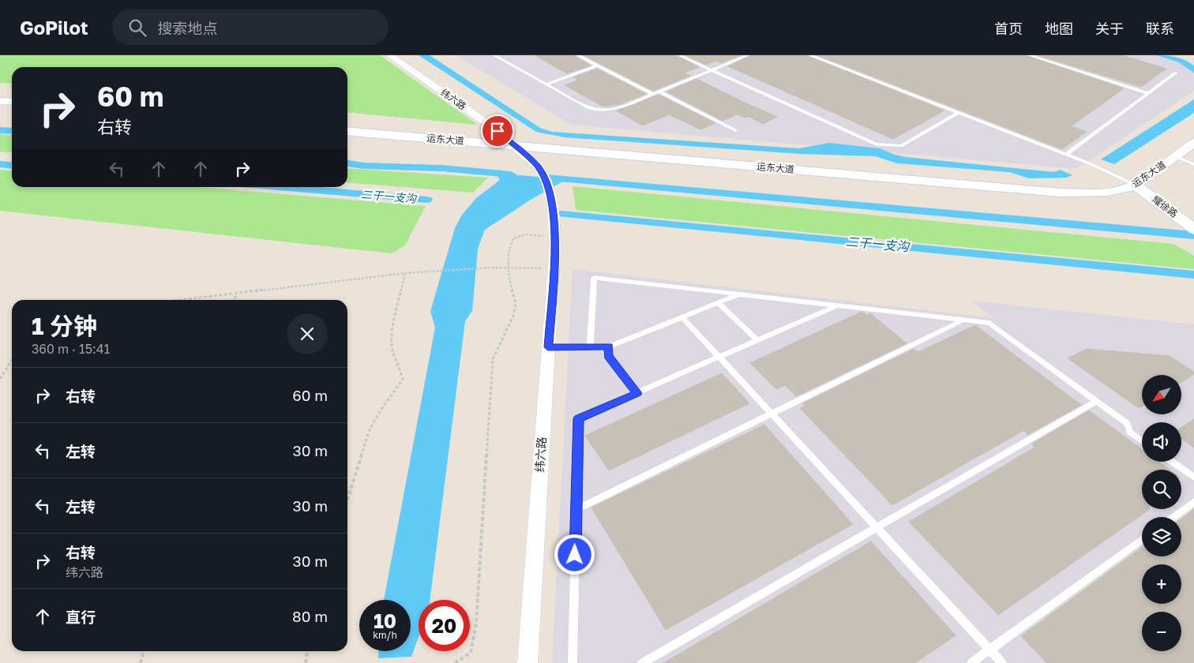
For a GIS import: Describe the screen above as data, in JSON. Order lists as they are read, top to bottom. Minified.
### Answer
{"streets":{"street":["纬六路","运东大道","耀徐路"]},"crossings":[["纬六路","运东大道"],["运东大道","耀徐路"]],"water":["二干一支沟"],"north":"bottom left","page":{"header":"GoPilot","search":"搜索地点","nav":["首页","地图","关于","联系"],"turn":["60 m","右转"],"heading":["1 分钟","360 m · 15:41"],"list":[{"name":"右转","value":"60 m"},{"name":"左转","value":"30 m"},{"name":"左转","value":"30 m"},{"name":"右转","note":"纬六路","value":"30 m"},{"name":"直行","value":"80 m"}],"map_buttons":["+","−"],"speed":"10 km/h","limit":"20"}}
